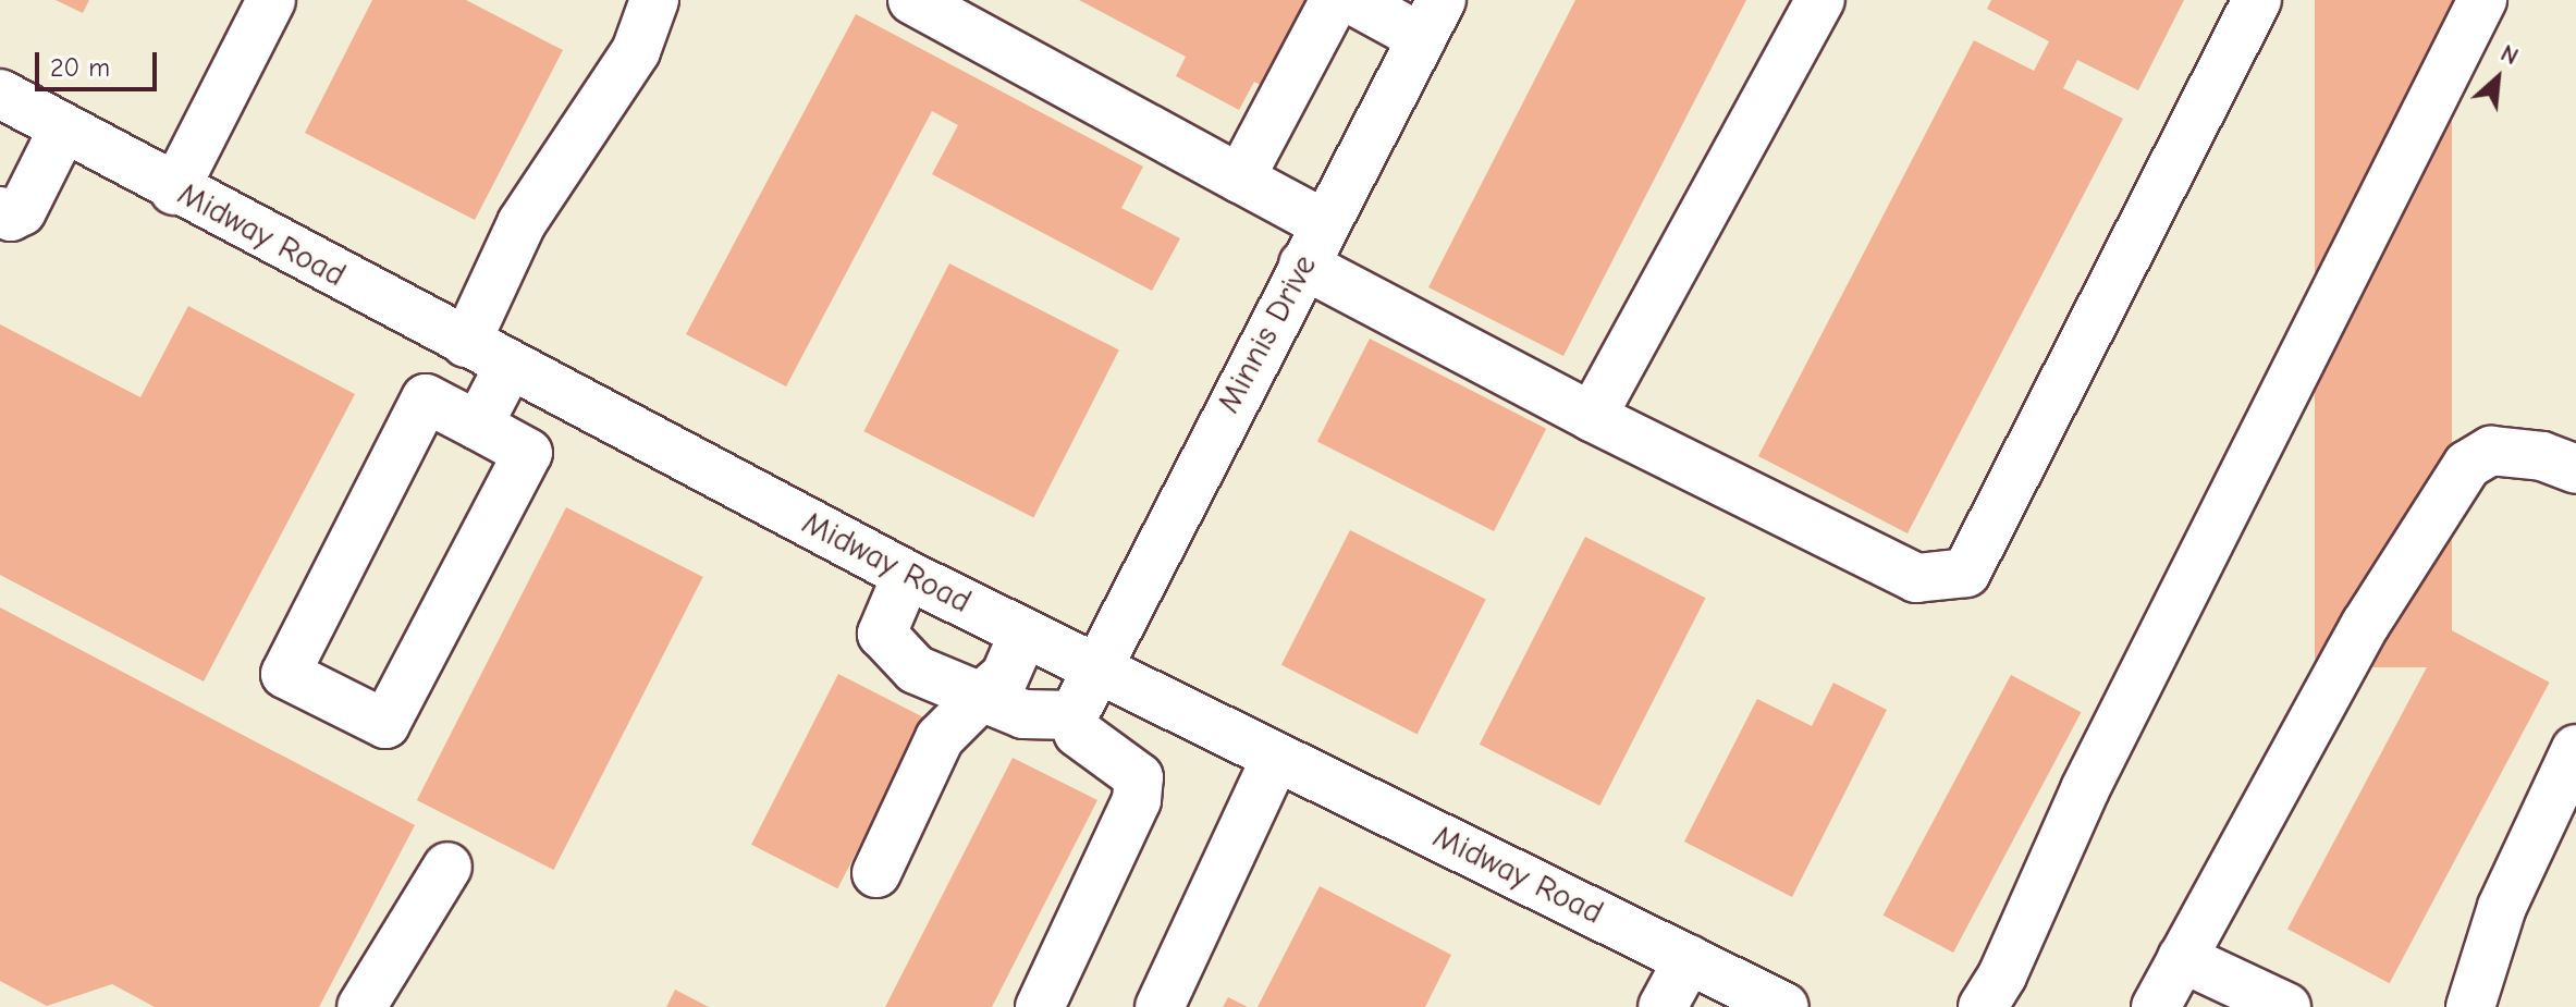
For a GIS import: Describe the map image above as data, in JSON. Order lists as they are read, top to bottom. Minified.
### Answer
{"streets":{"main road":["Midway Road","Minnis Drive"]},"crossings":[["Midway Road","Minnis Drive"]],"scale_bar":"20 m","north":"top right"}
